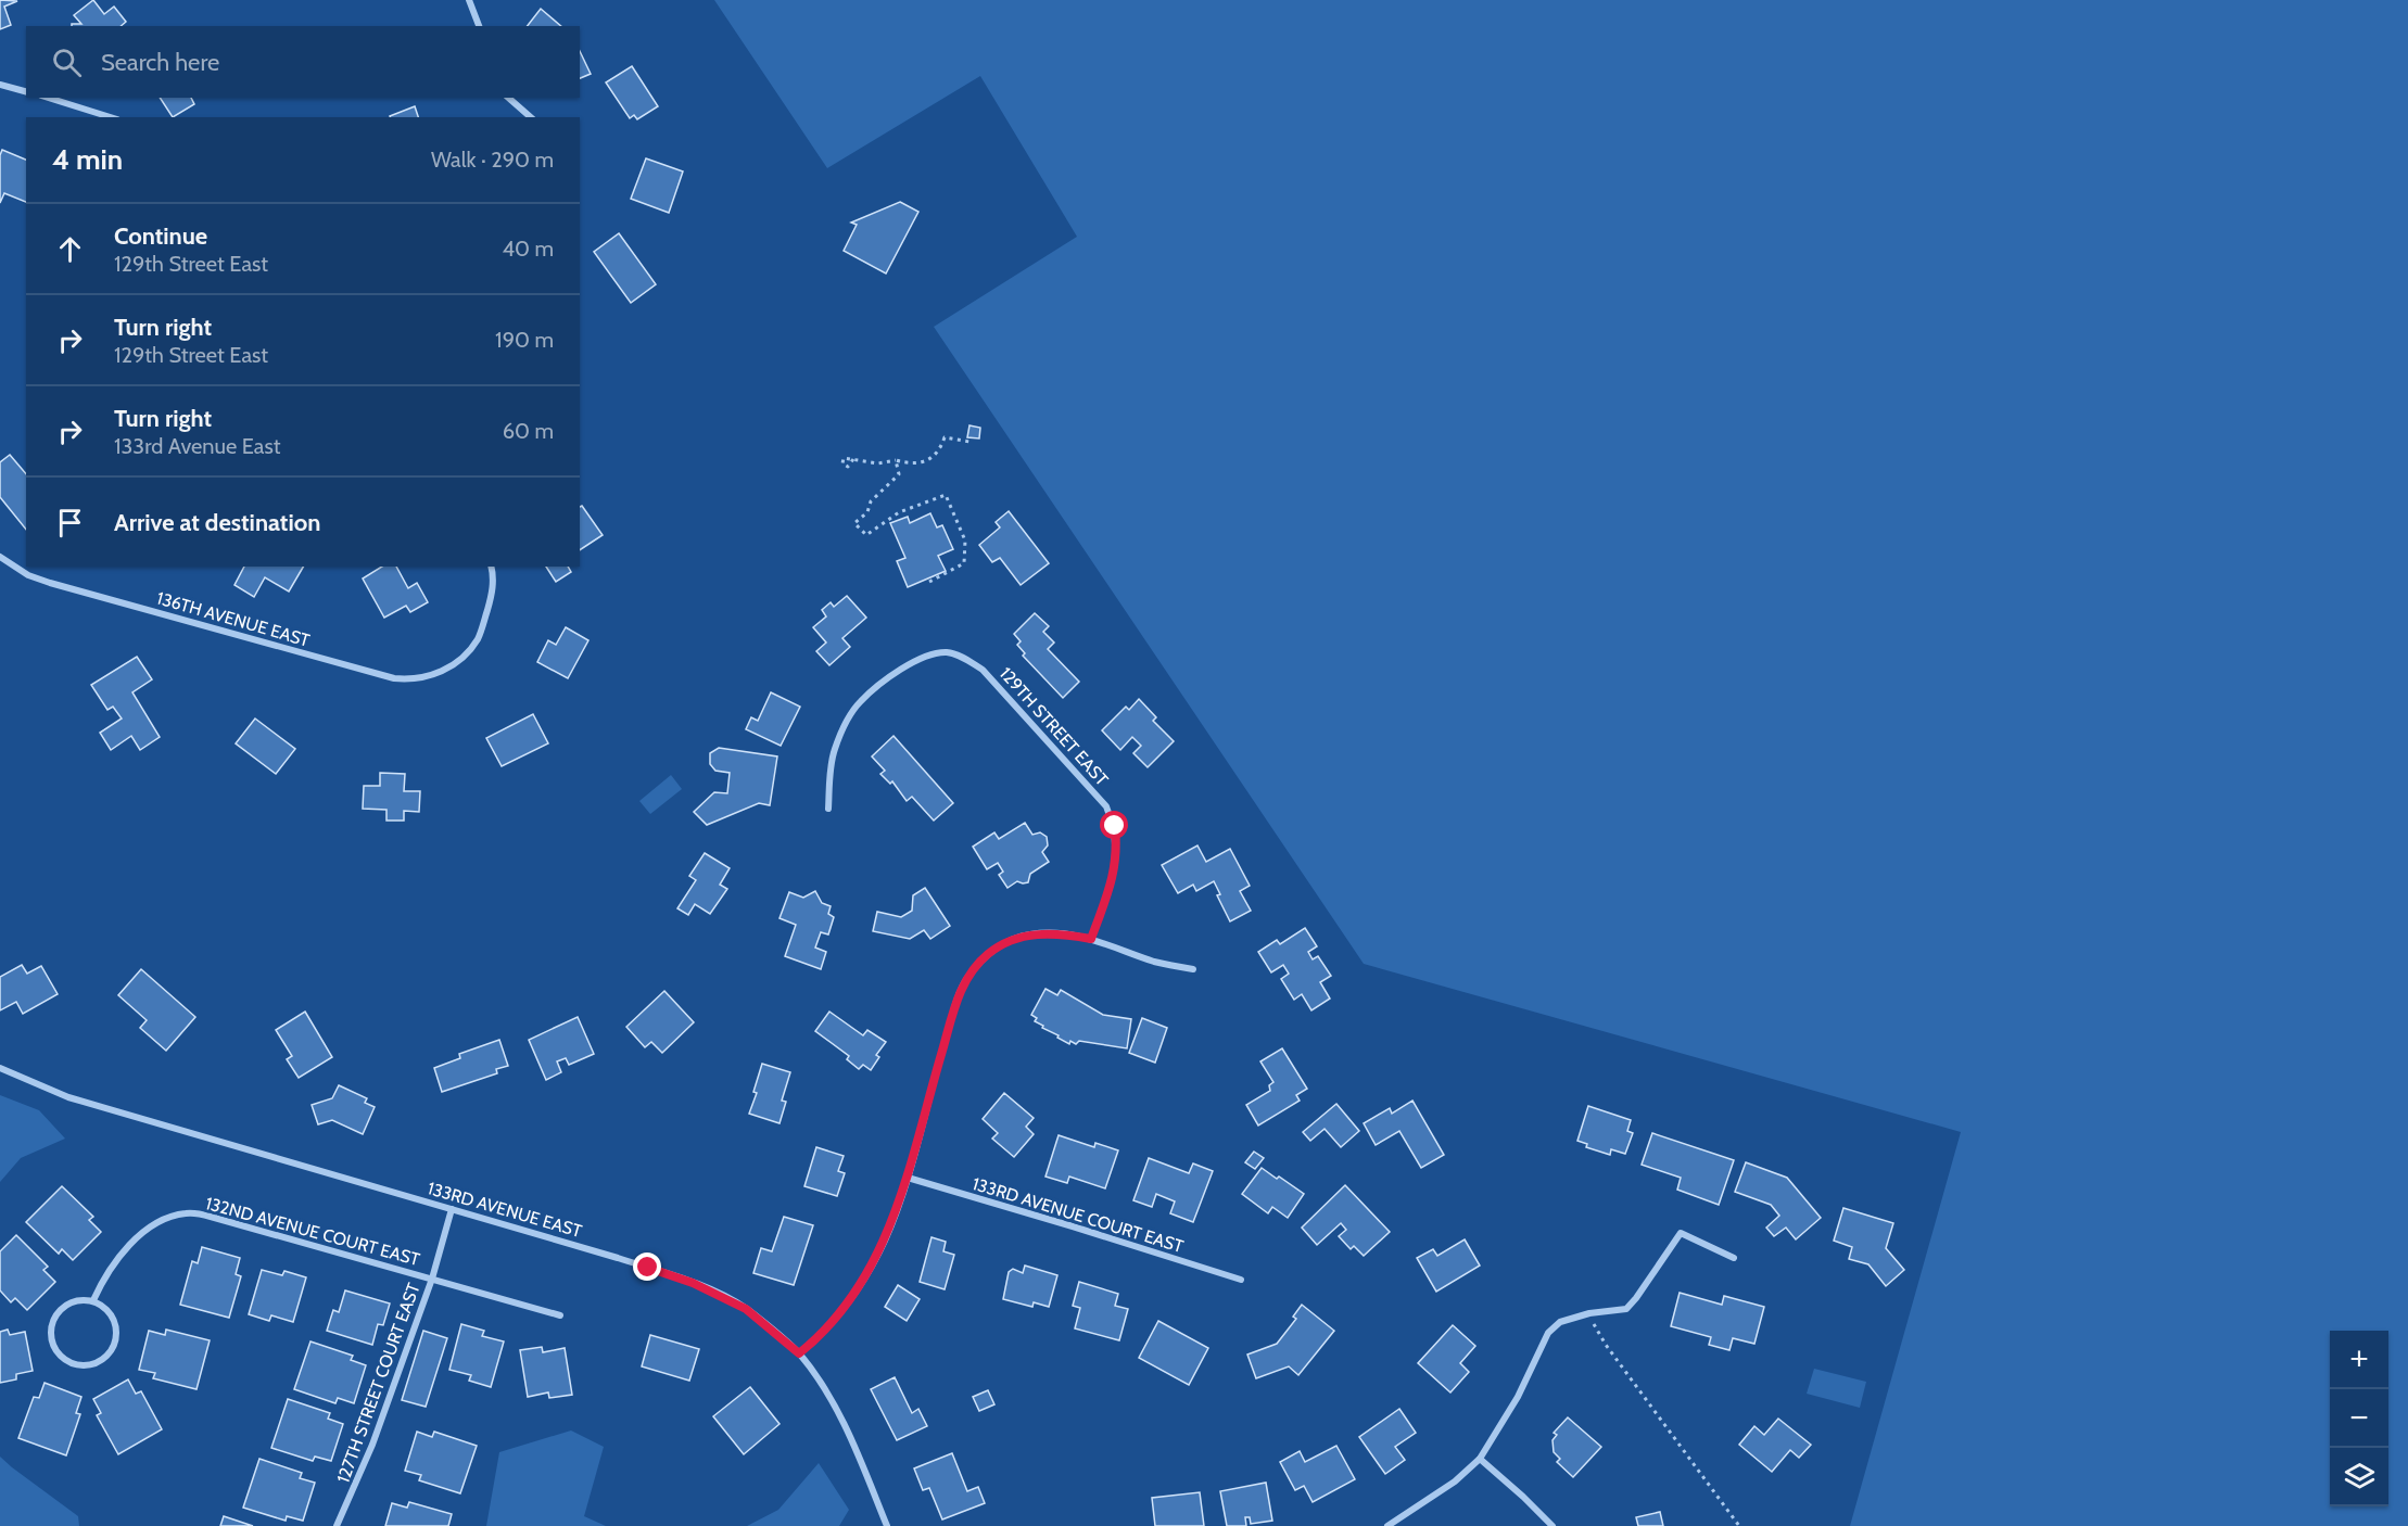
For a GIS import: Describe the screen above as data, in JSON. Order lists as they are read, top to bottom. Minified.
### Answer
{"streets":{"street":["136TH AVENUE EAST","129TH STREET EAST","133RD AVENUE EAST","133RD AVENUE COURT EAST","132ND AVENUE COURT EAST","127TH STREET COURT EAST"]},"crossings":[["133RD AVENUE EAST","127TH STREET COURT EAST"],["132ND AVENUE COURT EAST","127TH STREET COURT EAST"]],"page":{"search":"Search here","heading":["4 min","Walk · 290 m"],"list":[["Continue","129th Street East","40 m"],["Turn right","129th Street East","190 m"],["Turn right","133rd Avenue East","60 m"],"Arrive at destination"],"map_buttons":["+","−"]}}
